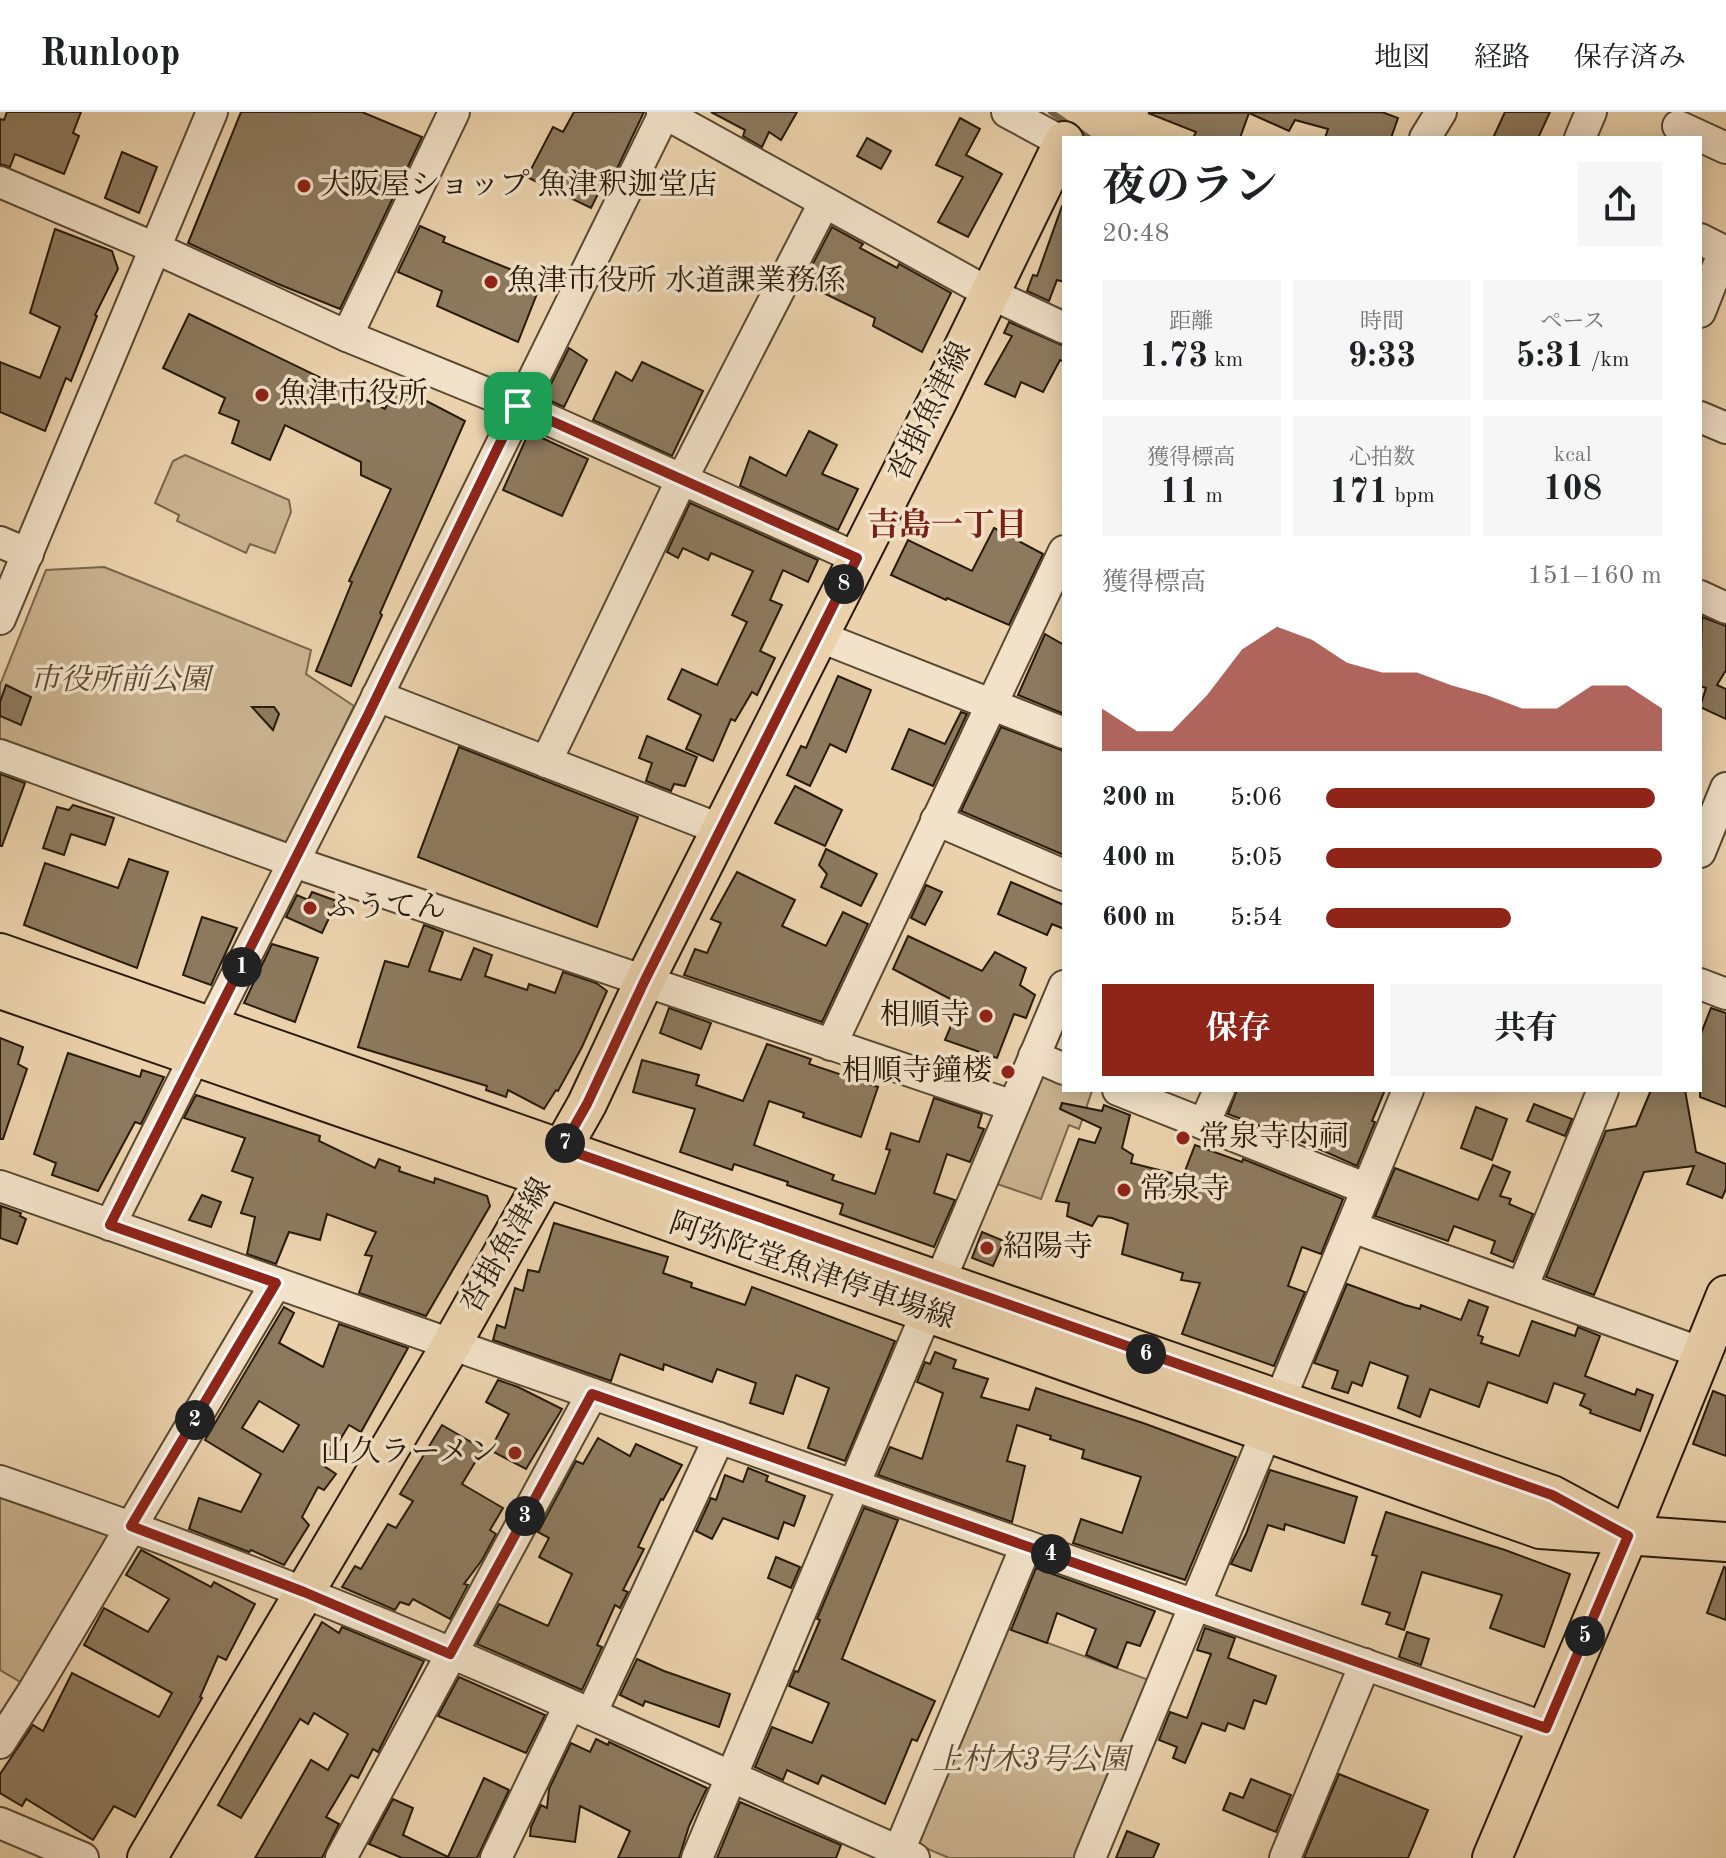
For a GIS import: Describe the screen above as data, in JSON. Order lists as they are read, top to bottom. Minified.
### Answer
{"streets":{"main road":["沓掛魚津線","阿弥陀堂魚津停車場線"]},"crossings":[["沓掛魚津線","阿弥陀堂魚津停車場線"]],"districts":["吉島一丁目"],"parks":["市役所前公園","上村木3号公園"],"places":["大阪屋ショップ 魚津釈迦堂店","魚津市役所 水道課業務係","魚津市役所","ふうてん","相順寺","相順寺鐘楼","常泉寺内祠","常泉寺","紹陽寺","山久ラーメン"],"page":{"header":"Runloop","nav":["地図","経路","保存済み"],"heading":["夜のラン","20:48"],"stats":[["距離","1.73 km"],["時間","9:33"],["ペース","5:31 /km"],["獲得標高","11 m"],["心拍数","171 bpm"],["kcal","108"]],"chart":["獲得標高","151–160 m"],"pins":["8","1","7","6","2","3","4","5"],"list":[{"name":"200 m","note":"5:06"},{"name":"400 m","note":"5:05"},{"name":"600 m","note":"5:54"}],"buttons":["保存","共有"]}}
